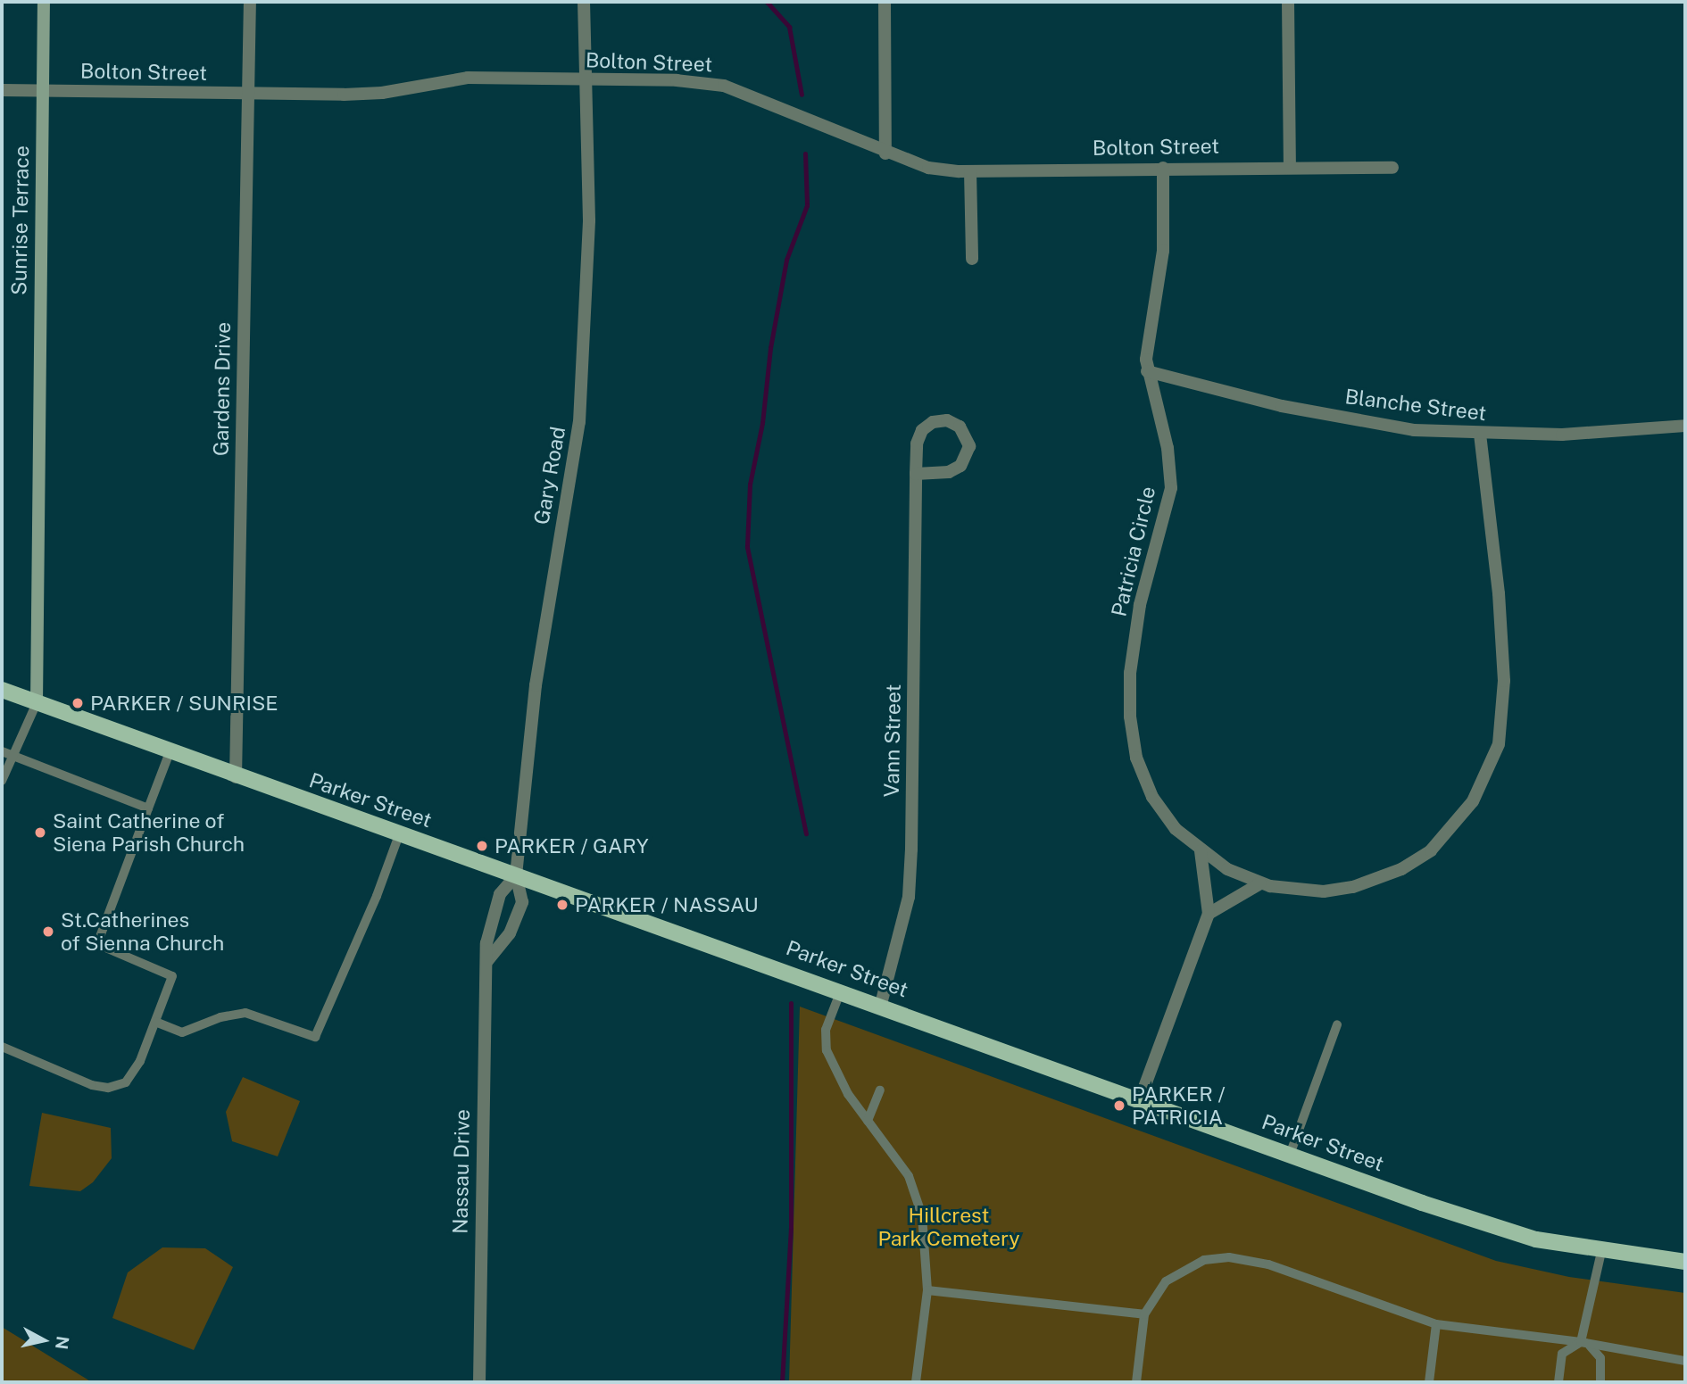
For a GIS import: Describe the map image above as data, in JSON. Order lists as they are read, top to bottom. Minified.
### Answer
{"streets":{"main road":["Parker Street"],"street":["Bolton Street","Sunrise Terrace","Gardens Drive","Blanche Street","Gary Road","Patricia Circle","Vann Street","Nassau Drive"]},"crossings":[["Bolton Street","Sunrise Terrace"],["Bolton Street","Gardens Drive"],["Bolton Street","Gary Road"],["Bolton Street","Patricia Circle"],["Sunrise Terrace","Parker Street"],["Gardens Drive","Parker Street"],["Blanche Street","Patricia Circle"],["Gary Road","Parker Street"],["Gary Road","Nassau Drive"],["Vann Street","Parker Street"],["Parker Street","Nassau Drive"]],"parks":["Hillcrest Park Cemetery"],"places":["PARKER / SUNRISE","Saint Catherine of Siena Parish Church","PARKER / GARY","PARKER / NASSAU","St.Catherines of Sienna Church","PARKER / PATRICIA"],"north":"right"}
